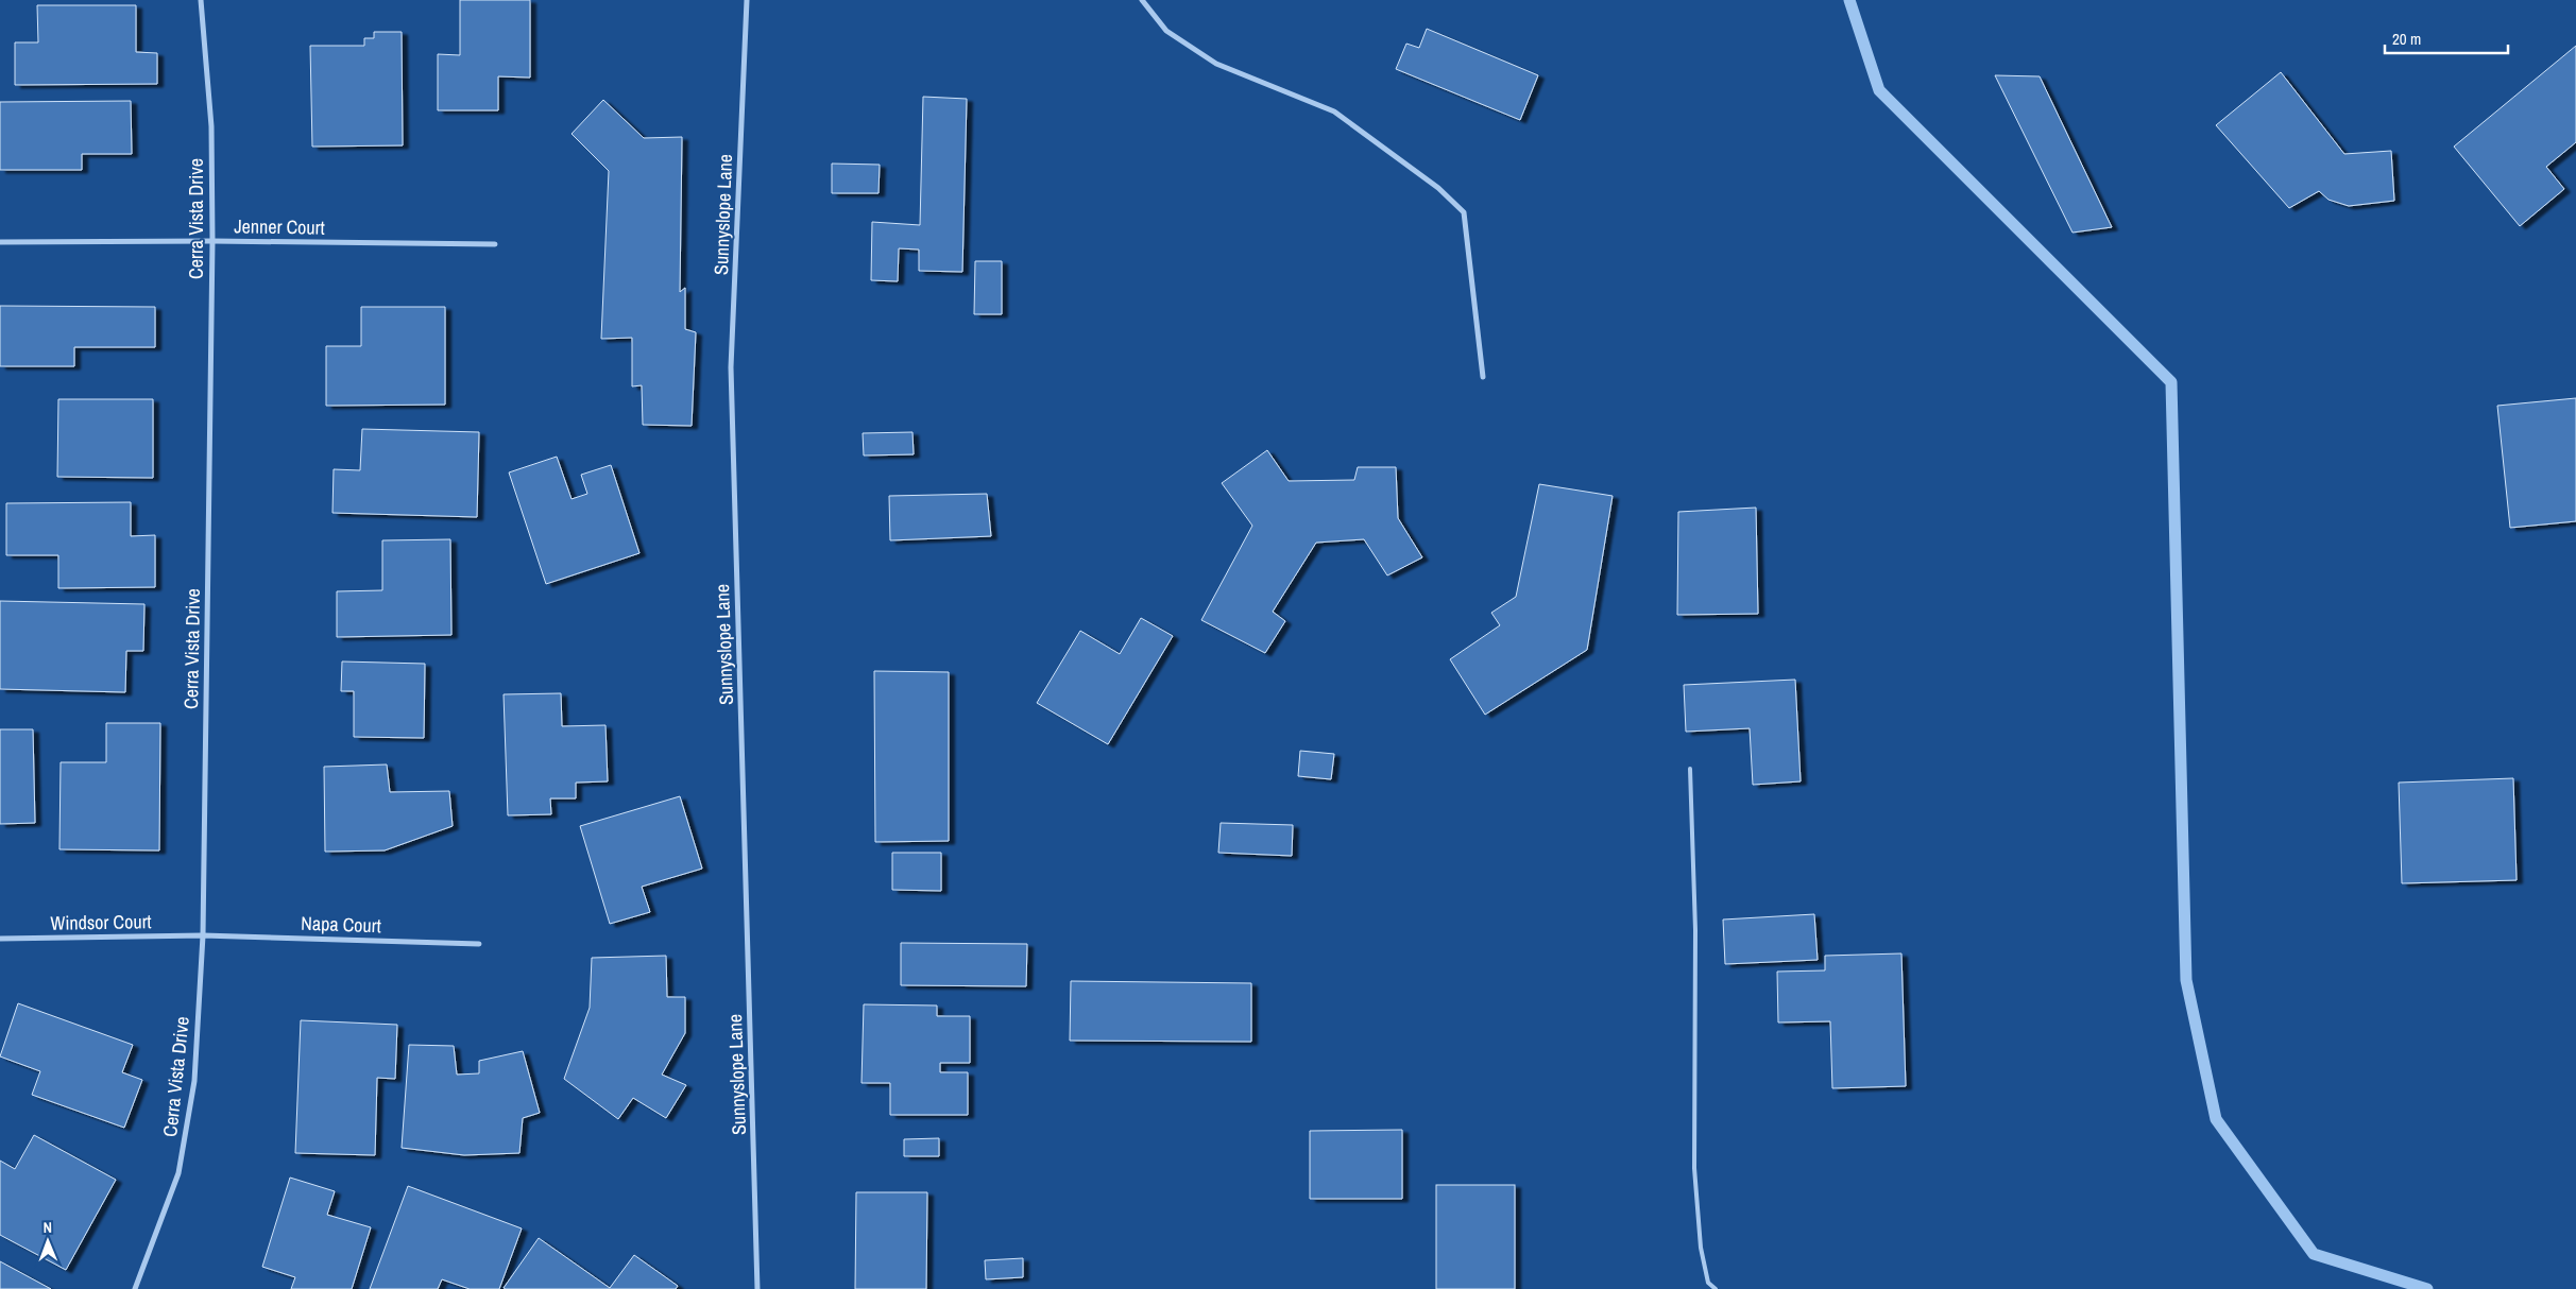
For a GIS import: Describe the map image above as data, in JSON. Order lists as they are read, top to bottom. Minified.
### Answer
{"streets":{"street":["Sunnyslope Lane","Cerra Vista Drive","Jenner Court","Windsor Court","Napa Court"]},"crossings":[["Cerra Vista Drive","Jenner Court"],["Cerra Vista Drive","Windsor Court"],["Cerra Vista Drive","Napa Court"],["Windsor Court","Napa Court"]],"scale_bar":"20 m","north":"top"}
